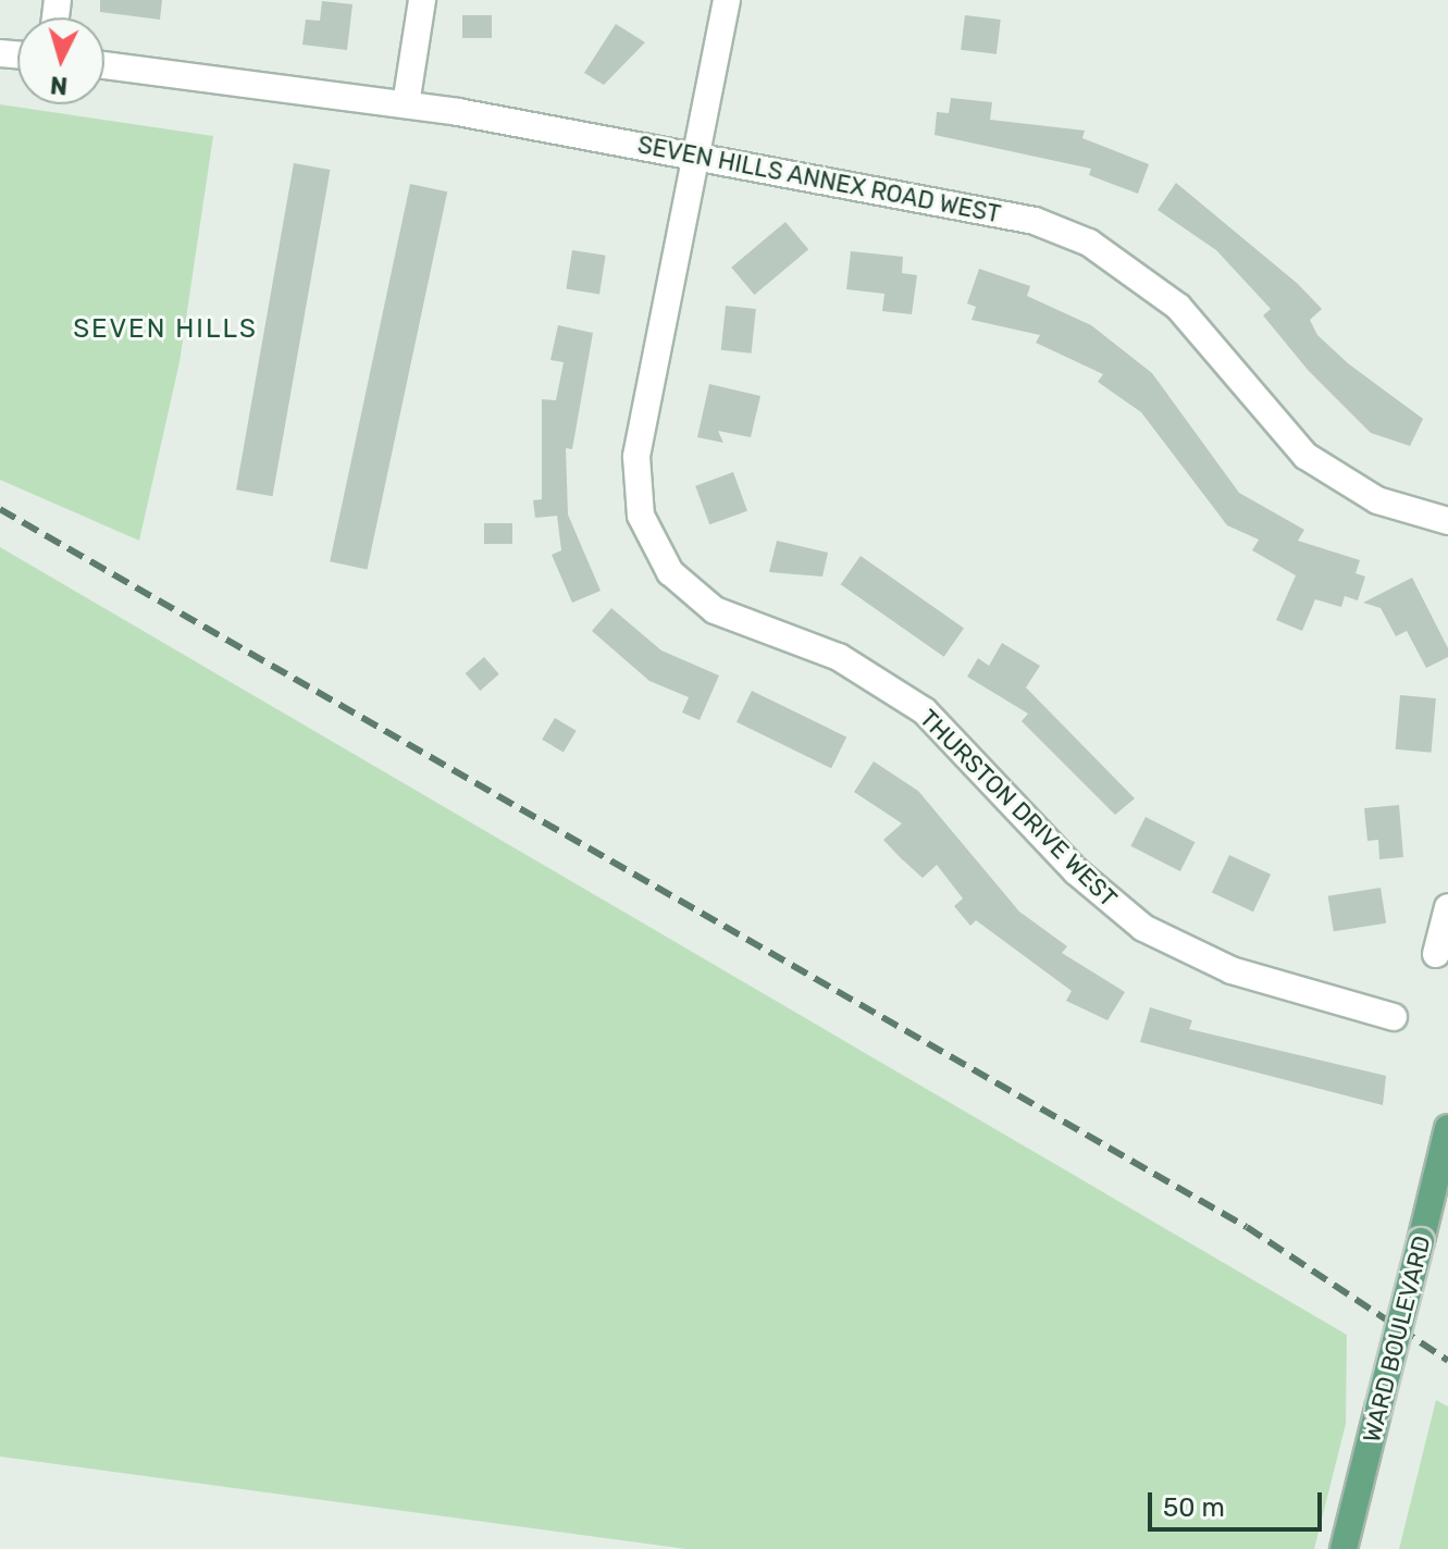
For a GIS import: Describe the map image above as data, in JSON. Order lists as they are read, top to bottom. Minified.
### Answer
{"streets":{"main road":["WARD BOULEVARD"],"street":["SEVEN HILLS ANNEX ROAD WEST","THURSTON DRIVE WEST"]},"crossings":[["SEVEN HILLS ANNEX ROAD WEST","THURSTON DRIVE WEST"]],"districts":["SEVEN HILLS"],"scale_bar":"50 m","north":"bottom"}
